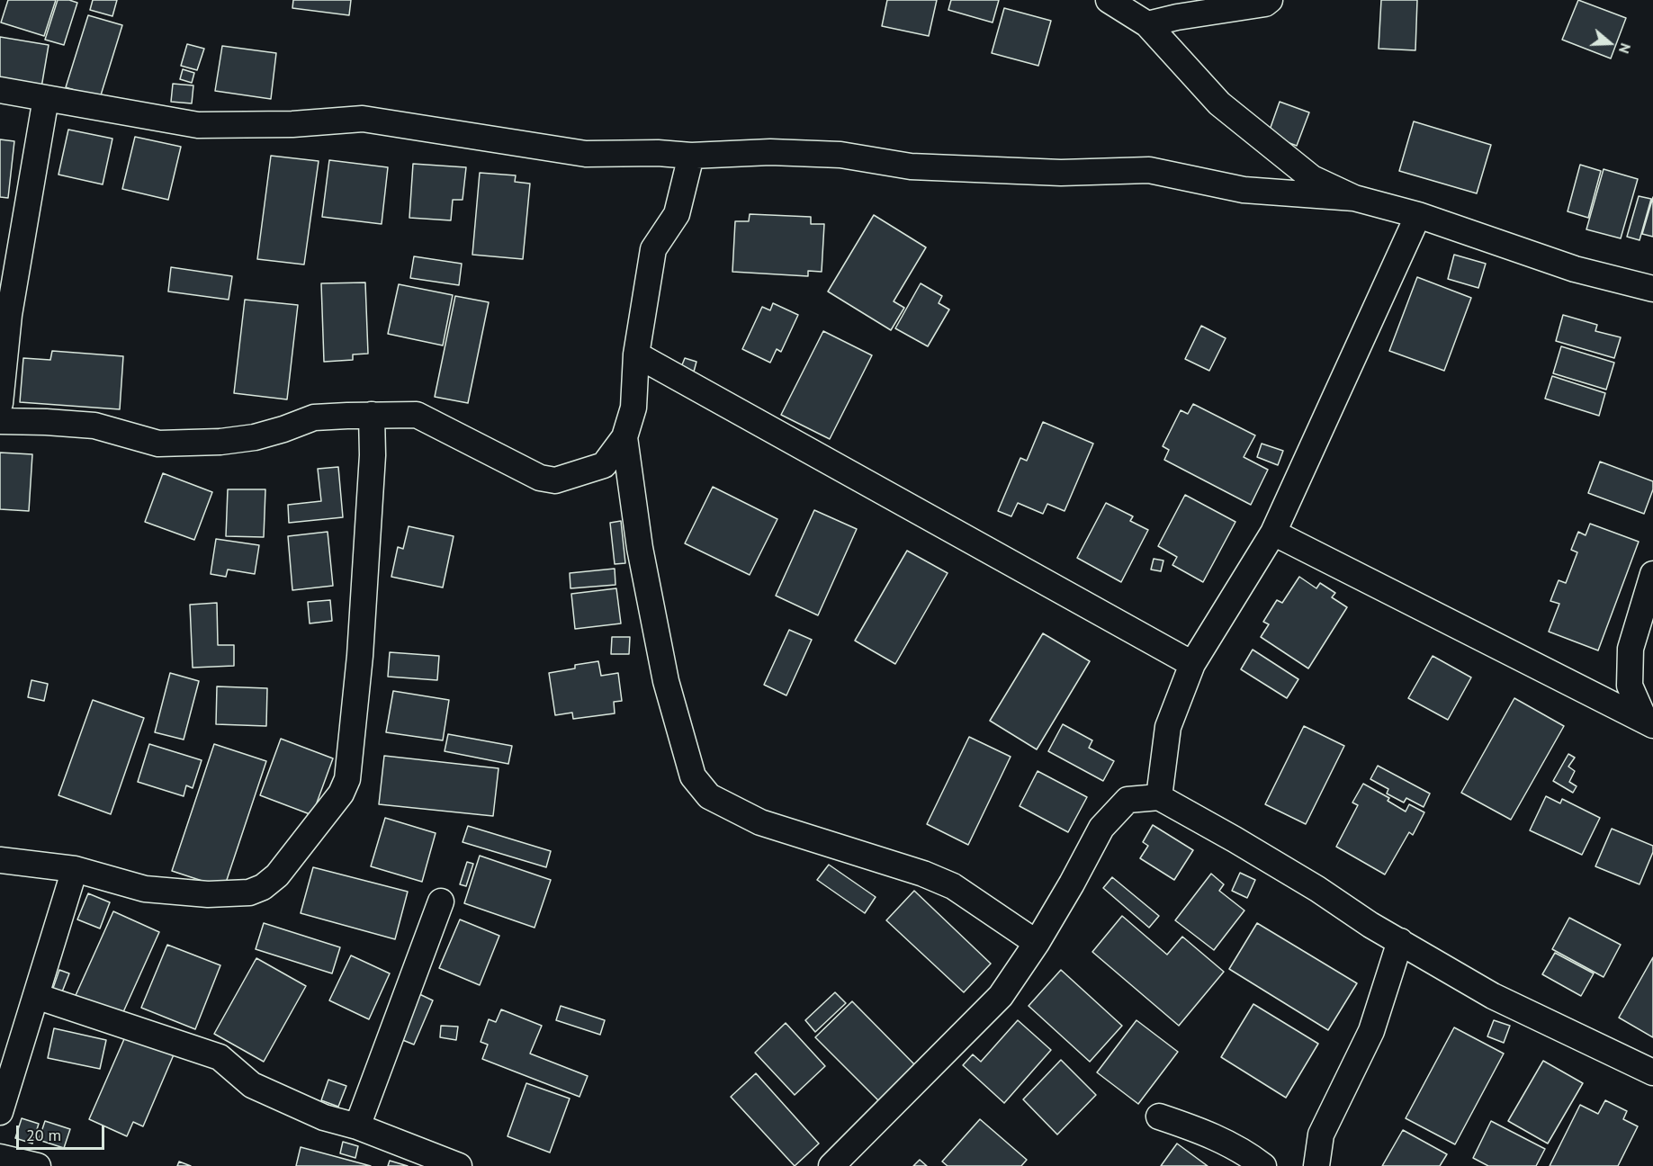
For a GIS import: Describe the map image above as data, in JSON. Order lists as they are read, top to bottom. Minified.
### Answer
{"scale_bar":"20 m","north":"right"}
